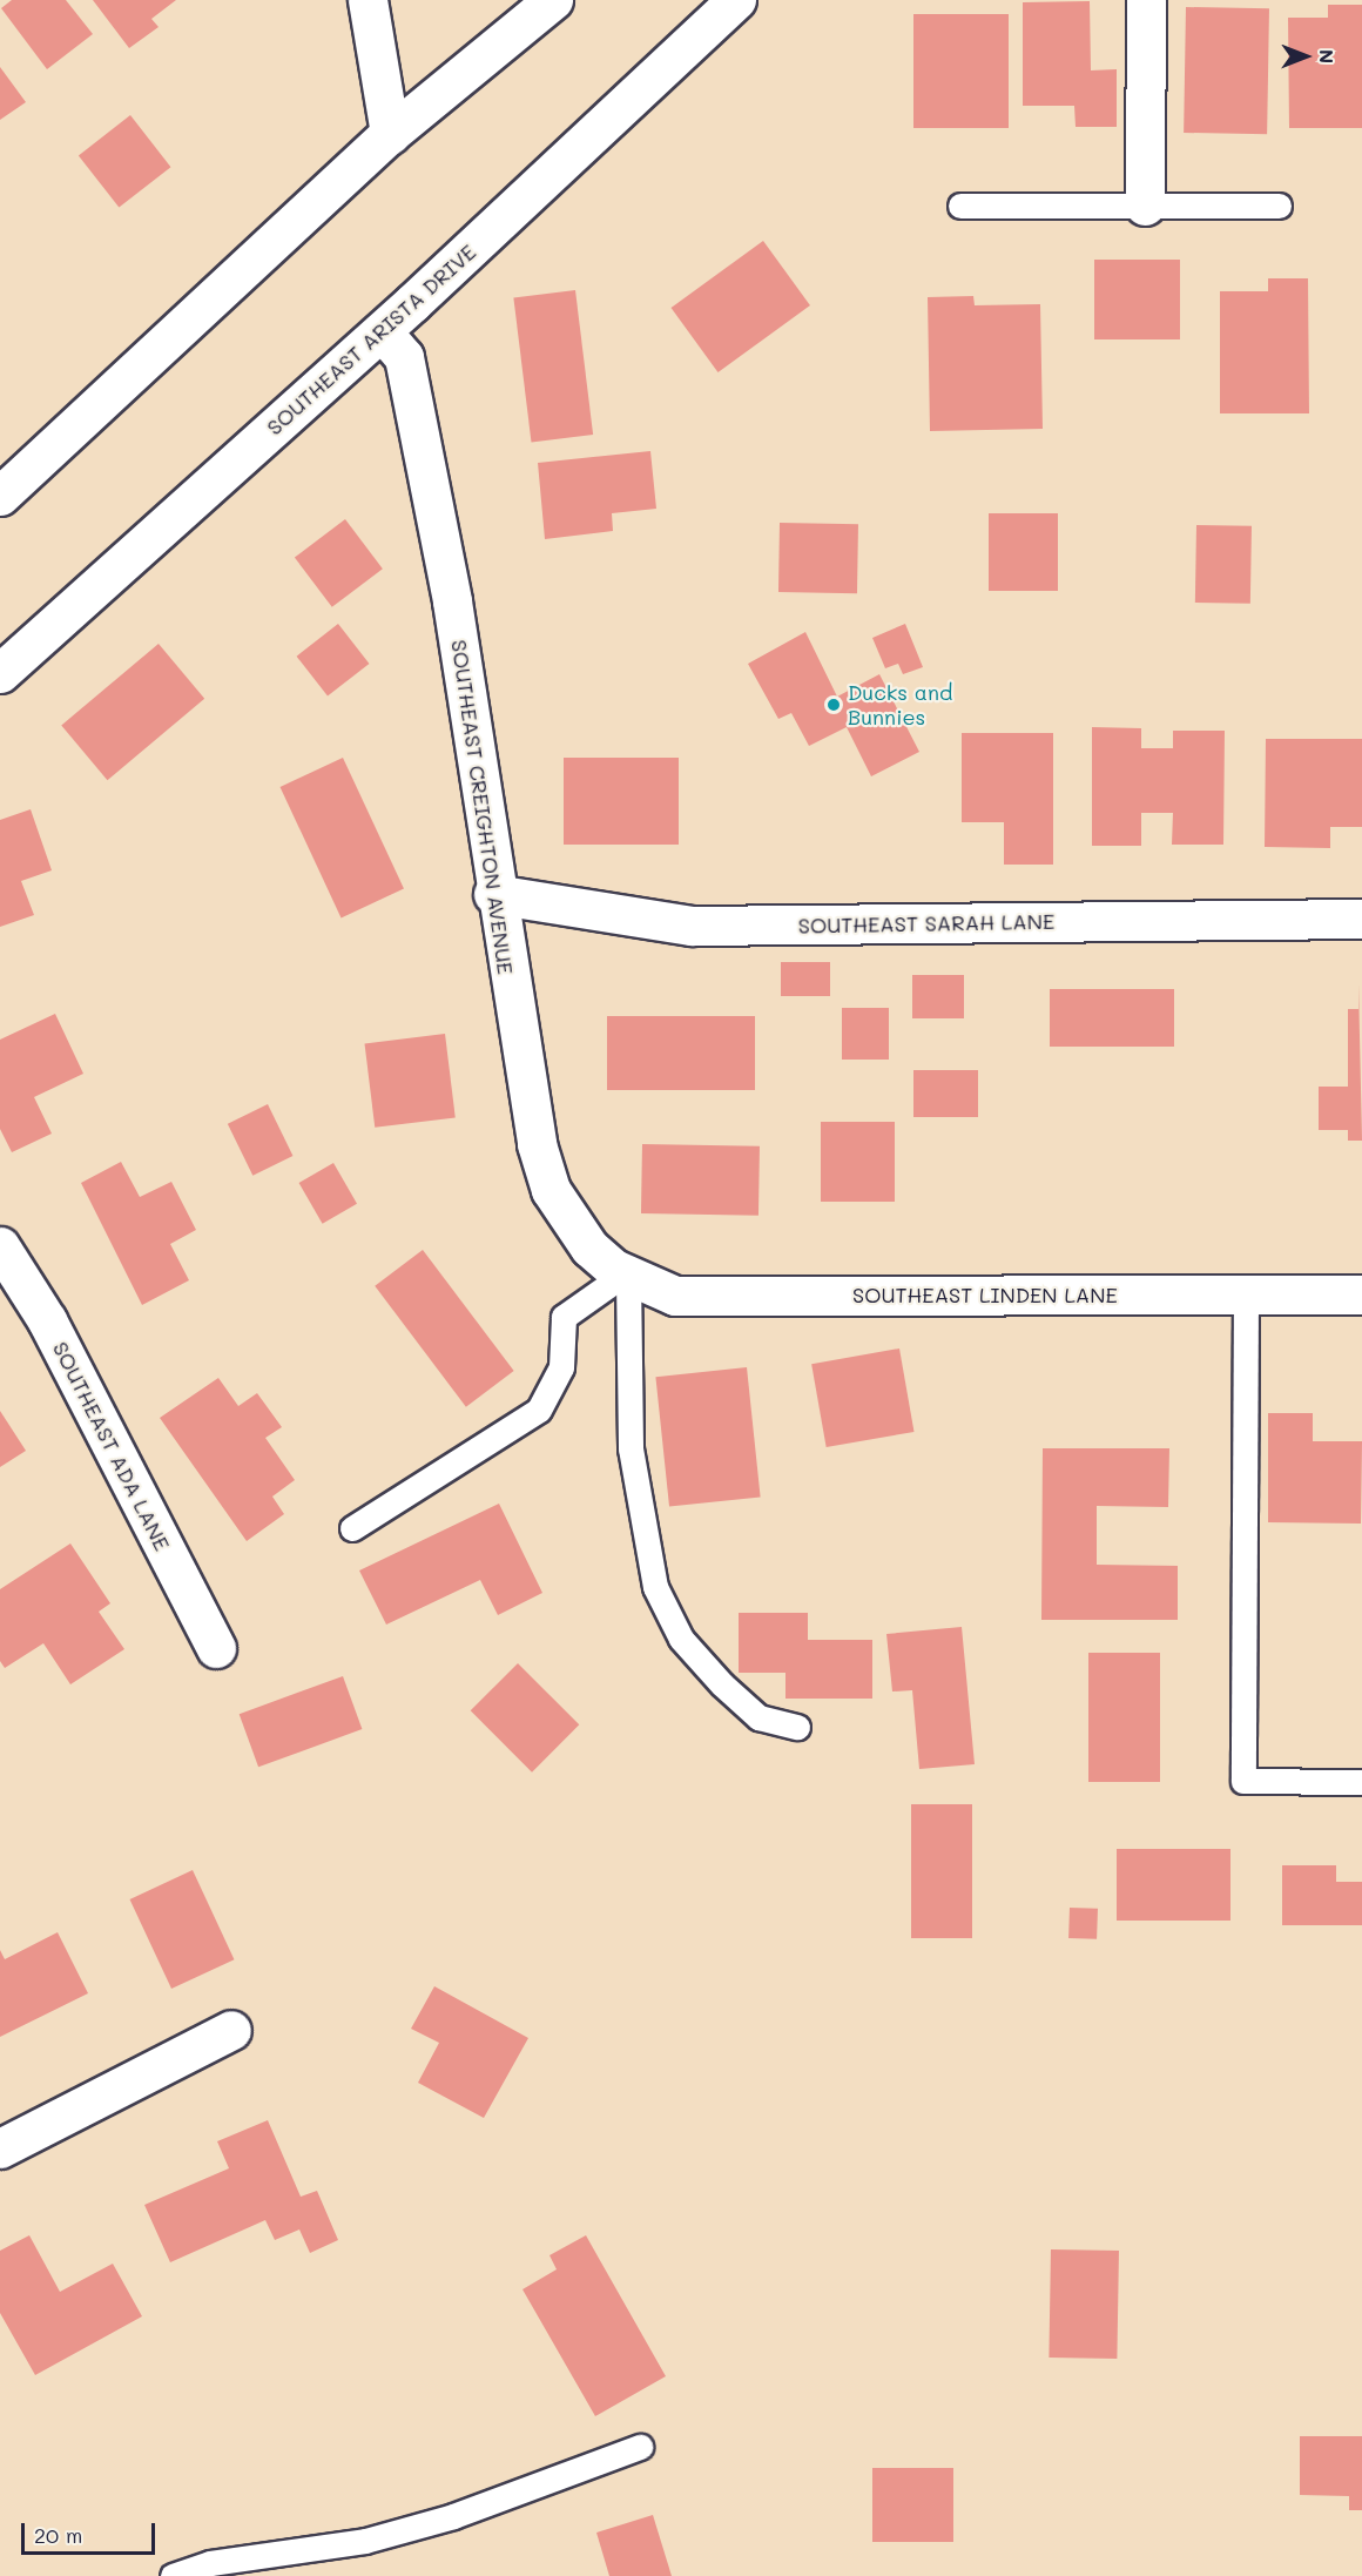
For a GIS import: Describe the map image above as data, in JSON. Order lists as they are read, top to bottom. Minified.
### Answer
{"streets":{"street":["SOUTHEAST ARISTA DRIVE","SOUTHEAST CREIGHTON AVENUE","SOUTHEAST SARAH LANE","SOUTHEAST LINDEN LANE","SOUTHEAST ADA LANE"]},"crossings":[["SOUTHEAST ARISTA DRIVE","SOUTHEAST CREIGHTON AVENUE"],["SOUTHEAST CREIGHTON AVENUE","SOUTHEAST SARAH LANE"],["SOUTHEAST CREIGHTON AVENUE","SOUTHEAST LINDEN LANE"]],"places":["Ducks and Bunnies"],"scale_bar":"20 m","north":"right"}
